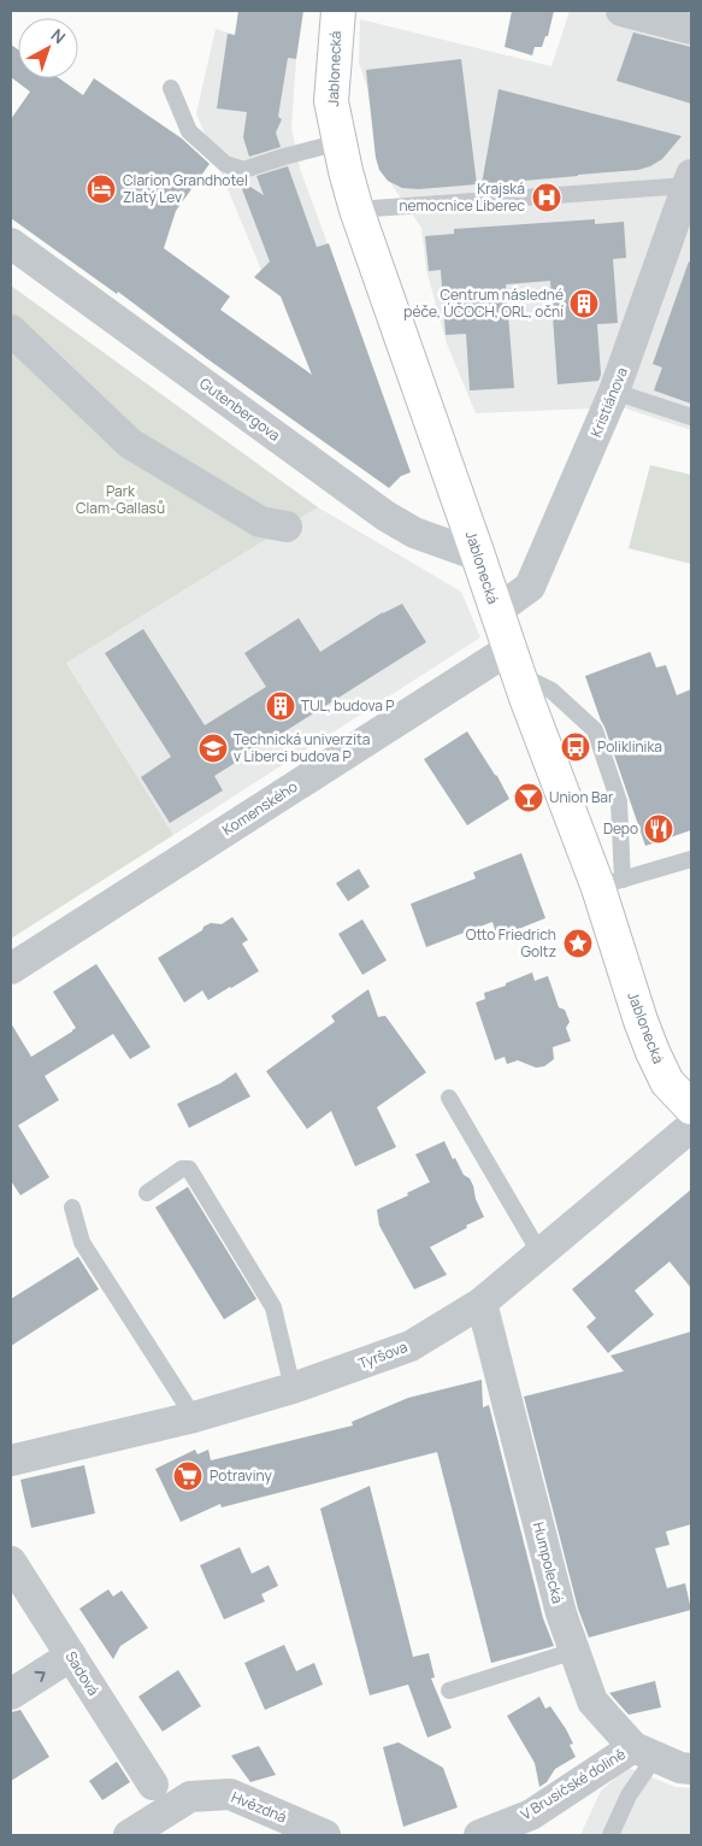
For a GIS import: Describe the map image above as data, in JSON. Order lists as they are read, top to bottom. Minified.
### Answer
{"streets":{"main road":["Jablonecká"],"street":["Kristiánova","Gutenbergova","Komenského","Tyršova","Humpolecká","Sadová","V Brusičské dolině","Hvězdná"]},"crossings":[["Jablonecká","Kristiánova"],["Jablonecká","Gutenbergova"],["Jablonecká","Komenského"],["Tyršova","Humpolecká"],["Humpolecká","V Brusičské dolině"]],"parks":["Park Clam-Gallasů"],"places":{"hotel":["Clarion Grandhotel Zlatý Lev"],"hospital":["Krajská nemocnice Liberec"],"building":["Centrum následné péče, ÚČOCH, ORL, oční","TUL, budova P"],"bus stop":["Poliklinika"],"school or university":["Technická univerzita v Liberci budova P"],"bar":["Union Bar"],"restaurant":["Depo"],"place":["Otto Friedrich Goltz"],"supermarket":["Potraviny"]},"north":"top right"}
